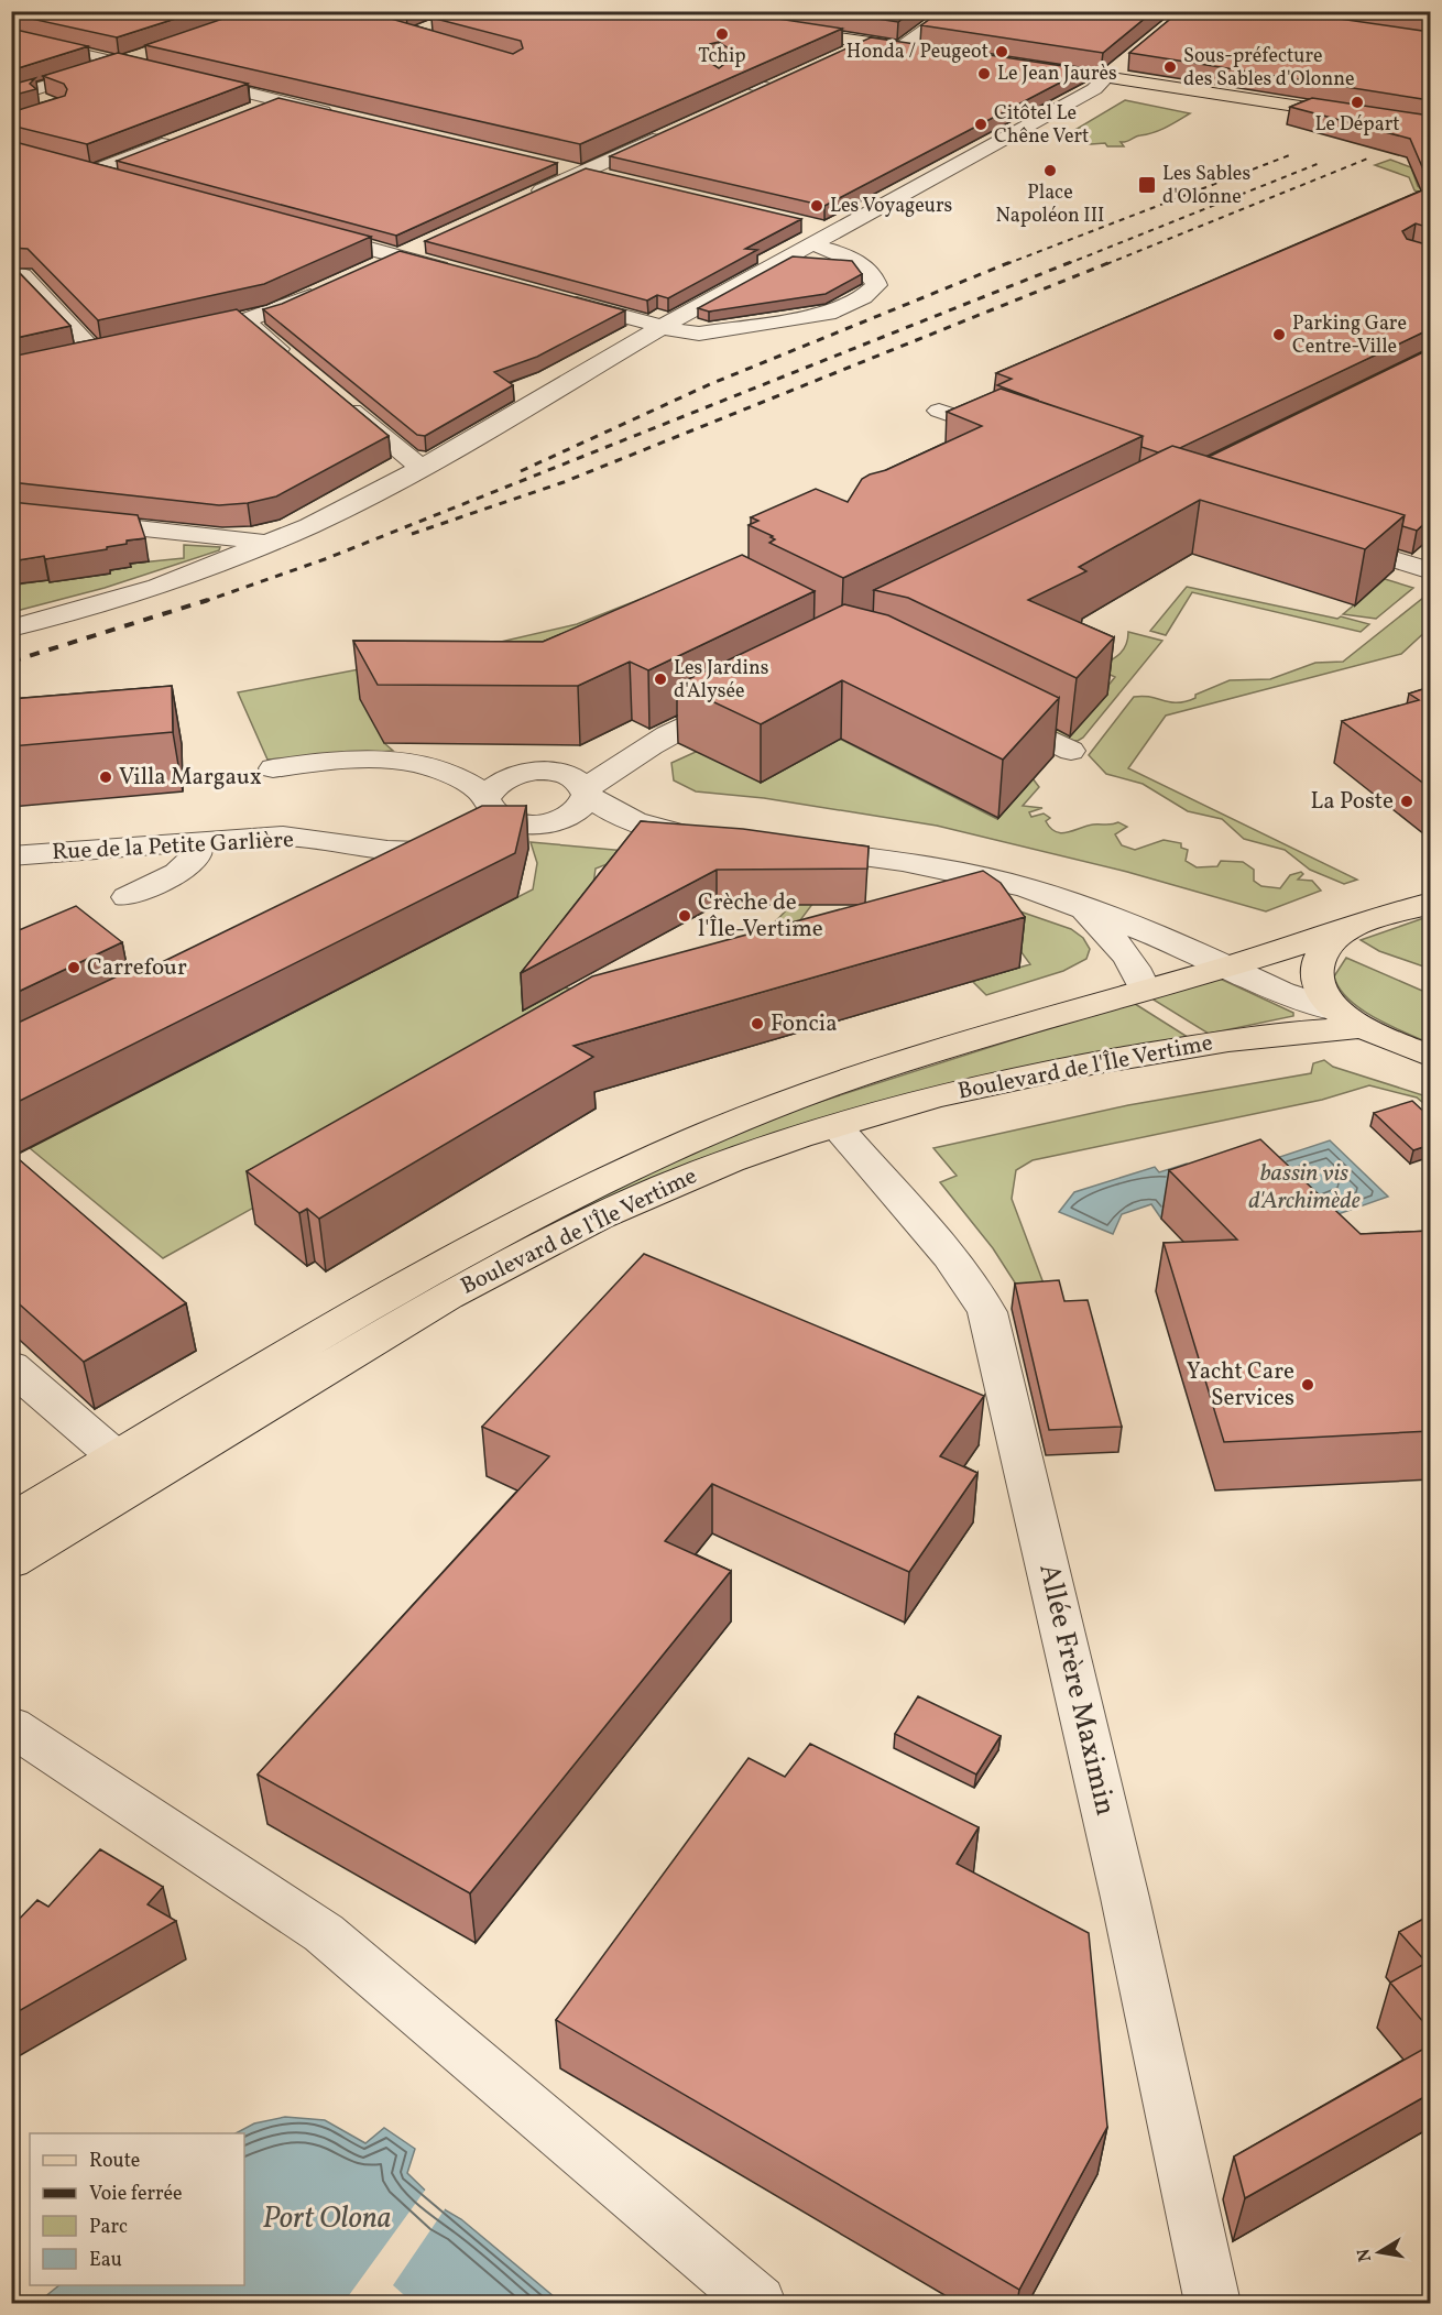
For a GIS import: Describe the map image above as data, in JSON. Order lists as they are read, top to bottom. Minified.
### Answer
{"streets":{"main road":["Boulevard de l'Île Vertime"],"street":["Rue de la Petite Garlière","Allée Frère Maximin"]},"crossings":[["Boulevard de l'Île Vertime","Allée Frère Maximin"]],"water":["bassin vis d'Archimède","Port Olona"],"places":{"other":["Tchip","Honda / Peugeot","Sous-préfecture des Sables d'Olonne","Le Jean Jaurès","Le Départ","Citôtel Le Chêne Vert","Place Napoléon III","Les Voyageurs","Parking Gare Centre-Ville","Les Jardins d'Alysée","Villa Margaux","La Poste","Crèche de l'Île-Vertime","Carrefour","Foncia","Yacht Care Services"],"transit":["Les Sables d'Olonne"]},"legend":["Route","Voie ferrée","Parc","Eau"],"north":"left"}
